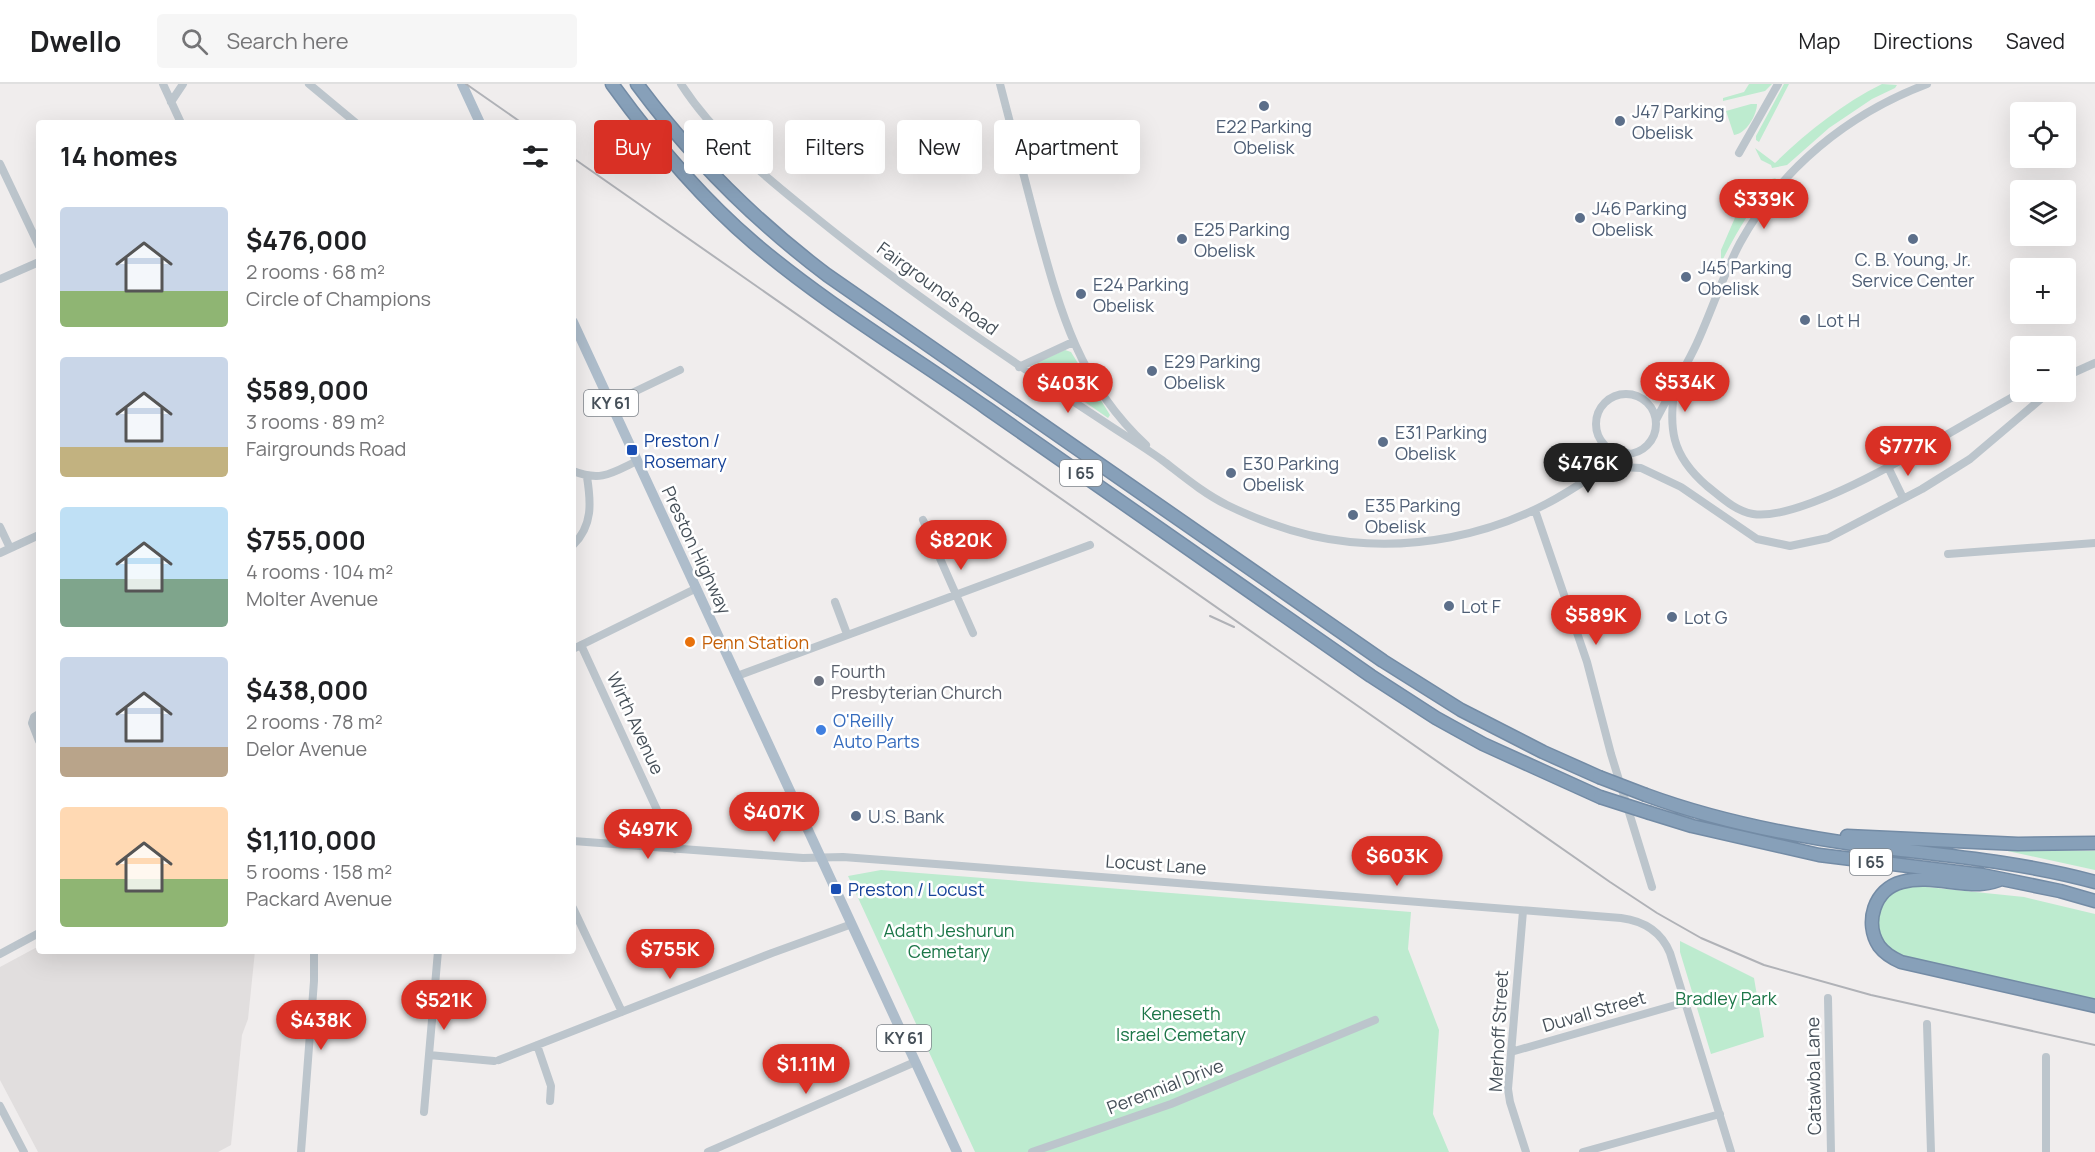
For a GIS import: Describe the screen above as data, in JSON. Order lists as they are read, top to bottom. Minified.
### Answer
{"streets":{"highway":["I 65"],"main road":["KY 61","Preston Highway"],"street":["Fairgrounds Road","Wirth Avenue","Locust Lane","Duvall Street","Merhoff Street","Catawba Lane","Perennial Drive"]},"crossings":[["Preston Highway","Locust Lane"],["Wirth Avenue","Locust Lane"],["Locust Lane","Duvall Street"],["Locust Lane","Merhoff Street"],["Duvall Street","Merhoff Street"]],"parks":["Adath Jeshurun Cemetary","Bradley Park","Keneseth Israel Cemetary"],"places":{"other":["E22 Parking Obelisk","J47 Parking Obelisk","J46 Parking Obelisk","E25 Parking Obelisk","C. B. Young, Jr. Service Center","J45 Parking Obelisk","E24 Parking Obelisk","Lot H","E29 Parking Obelisk","E31 Parking Obelisk","E30 Parking Obelisk","E35 Parking Obelisk","Lot F","Lot G","Penn Station","Fourth Presbyterian Church","O'Reilly Auto Parts","U.S. Bank"],"transit":["Preston / Rosemary","Preston / Locust"]},"page":{"header":"Dwello","search":"Search here","nav":["Map","Directions","Saved"],"map_buttons":["+","−"],"chip":["Buy","Rent","Filters","New","Apartment"],"heading":"14 homes","price":["$339K","$534K","$403K","$777K","$476K","$820K","$589K","$407K","$497K","$603K","$755K","$521K","$438K","$1.11M"],"list":[{"name":"$476,000","note":"2 rooms · 68 m² · Circle of Champions"},{"name":"$589,000","note":"3 rooms · 89 m² · Fairgrounds Road"},{"name":"$755,000","note":"4 rooms · 104 m² · Molter Avenue"},{"name":"$438,000","note":"2 rooms · 78 m² · Delor Avenue"},{"name":"$1,110,000","note":"5 rooms · 158 m² · Packard Avenue"}]}}
